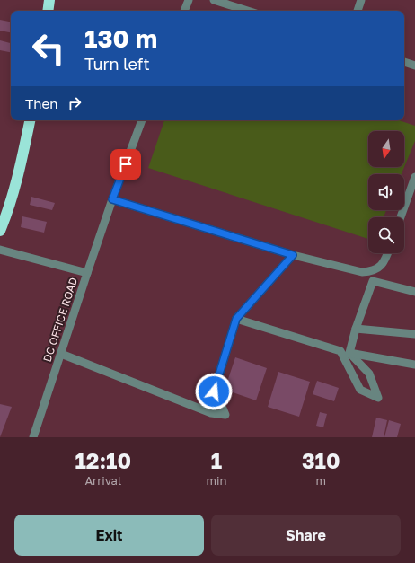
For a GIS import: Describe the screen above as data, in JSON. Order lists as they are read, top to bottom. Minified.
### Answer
{"streets":{"street":["DC OFFICE ROAD"]},"north":"bottom","page":{"turn":["130 m","Turn left"],"then":"Then","eta":["12:10","Arrival","1","min","310","m"],"buttons":["Exit","Share"]}}
